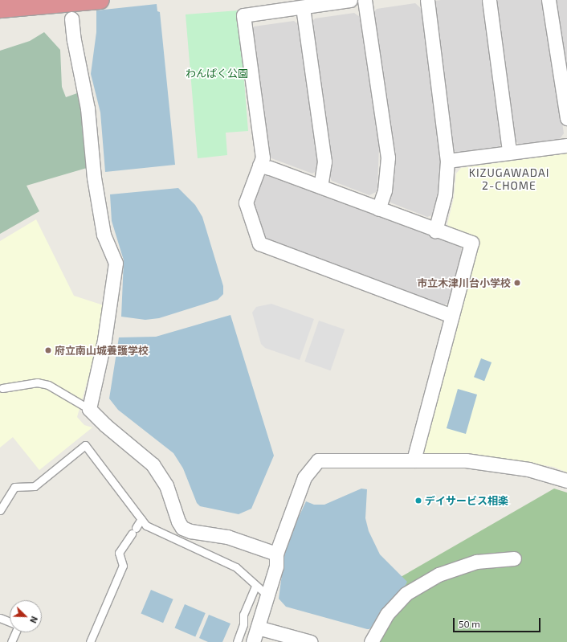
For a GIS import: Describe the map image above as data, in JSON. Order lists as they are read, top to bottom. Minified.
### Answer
{"districts":["KIZUGAWADAI 2-CHOME"],"parks":["わんぱく公園"],"places":["市立木津川台小学校","府立南山城養護学校","デイサービス相楽"],"scale_bar":"50 m","north":"bottom right"}
